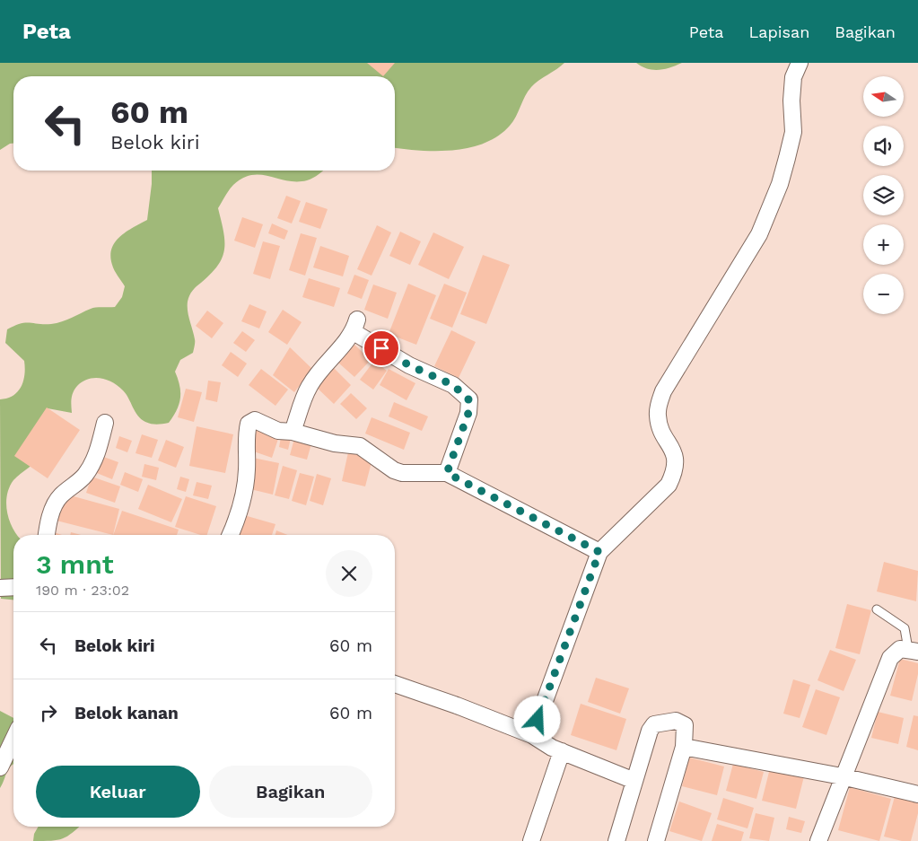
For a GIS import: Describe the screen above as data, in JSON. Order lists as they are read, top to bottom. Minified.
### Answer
{"north":"left","page":{"header":"Peta","nav":["Peta","Lapisan","Bagikan"],"map_buttons":["+","−"],"turn":["60 m","Belok kiri"],"heading":["3 mnt","190 m · 23:02"],"list":[{"name":"Belok kiri","value":"60 m"},{"name":"Belok kanan","value":"60 m"}],"buttons":["Keluar","Bagikan"]}}
